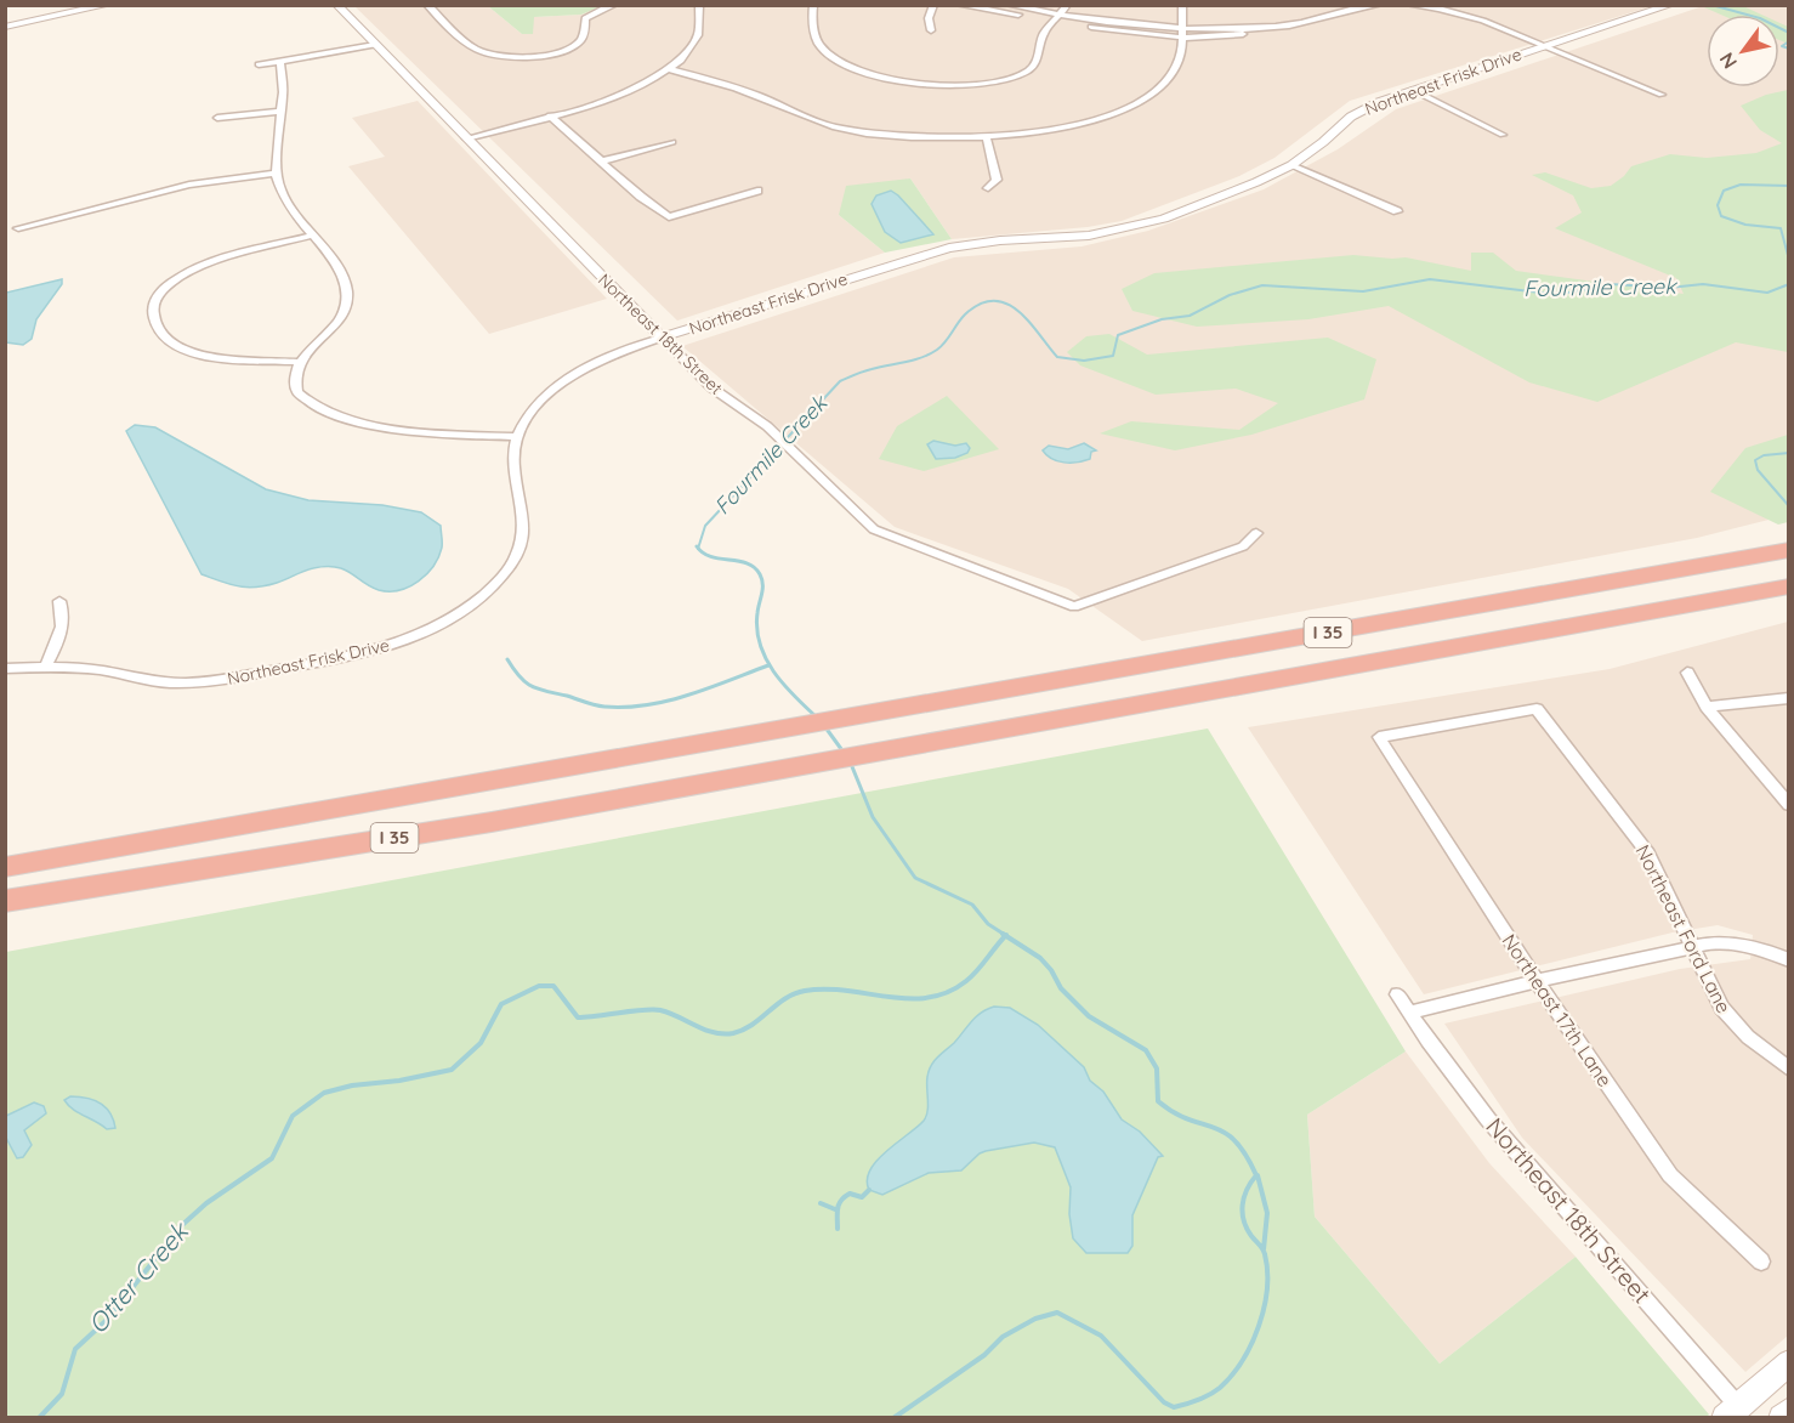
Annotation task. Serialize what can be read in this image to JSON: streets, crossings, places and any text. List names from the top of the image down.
{
  "streets": {
    "highway": ["I 35"],
    "street": [
      "Northeast Frisk Drive",
      "Northeast 18th Street",
      "Northeast Ford Lane",
      "Northeast 17th Lane"
    ]
  },
  "crossings": [
    ["Northeast Frisk Drive", "Northeast 18th Street"],
    ["Northeast Ford Lane", "Northeast 17th Lane"]
  ],
  "water": ["Fourmile Creek", "Otter Creek"],
  "north": "bottom left"
}
